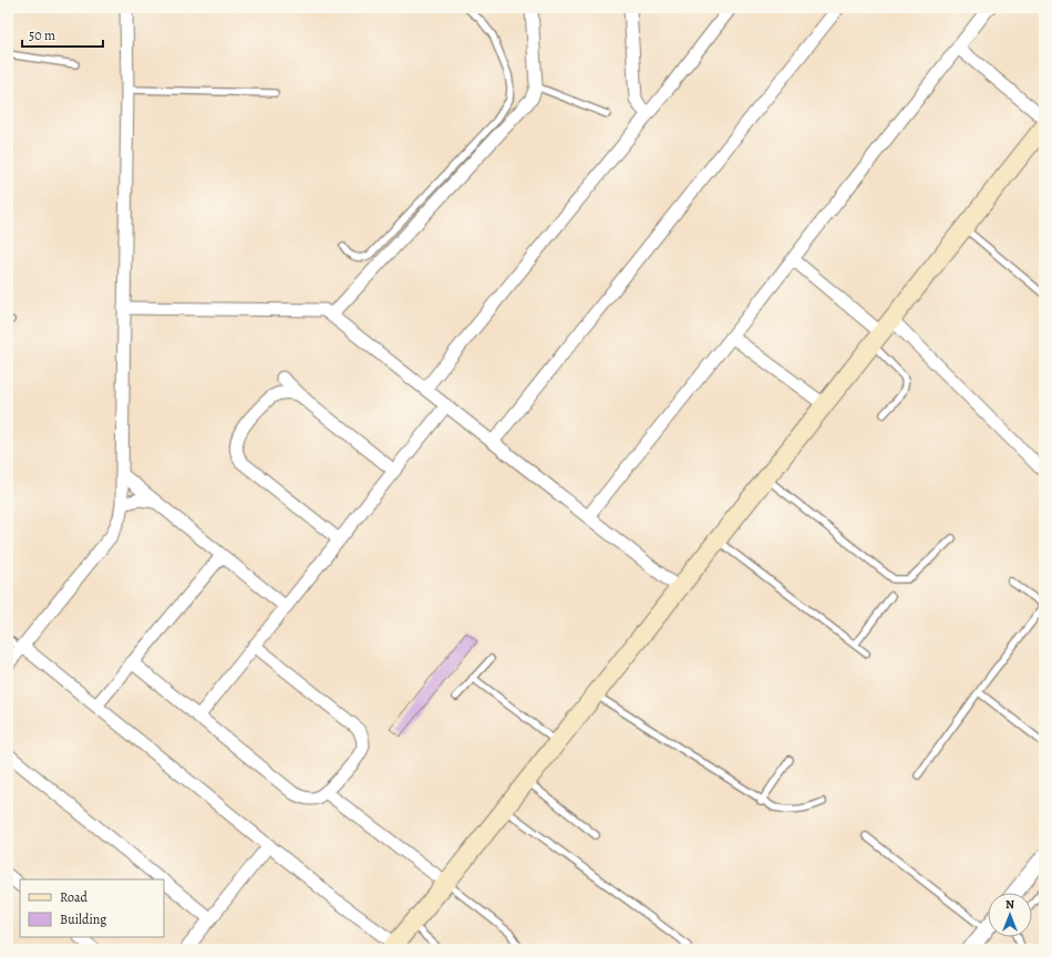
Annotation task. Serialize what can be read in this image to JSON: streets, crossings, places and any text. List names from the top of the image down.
{
  "legend": ["Road", "Building"],
  "scale_bar": "50 m",
  "north": "top"
}
